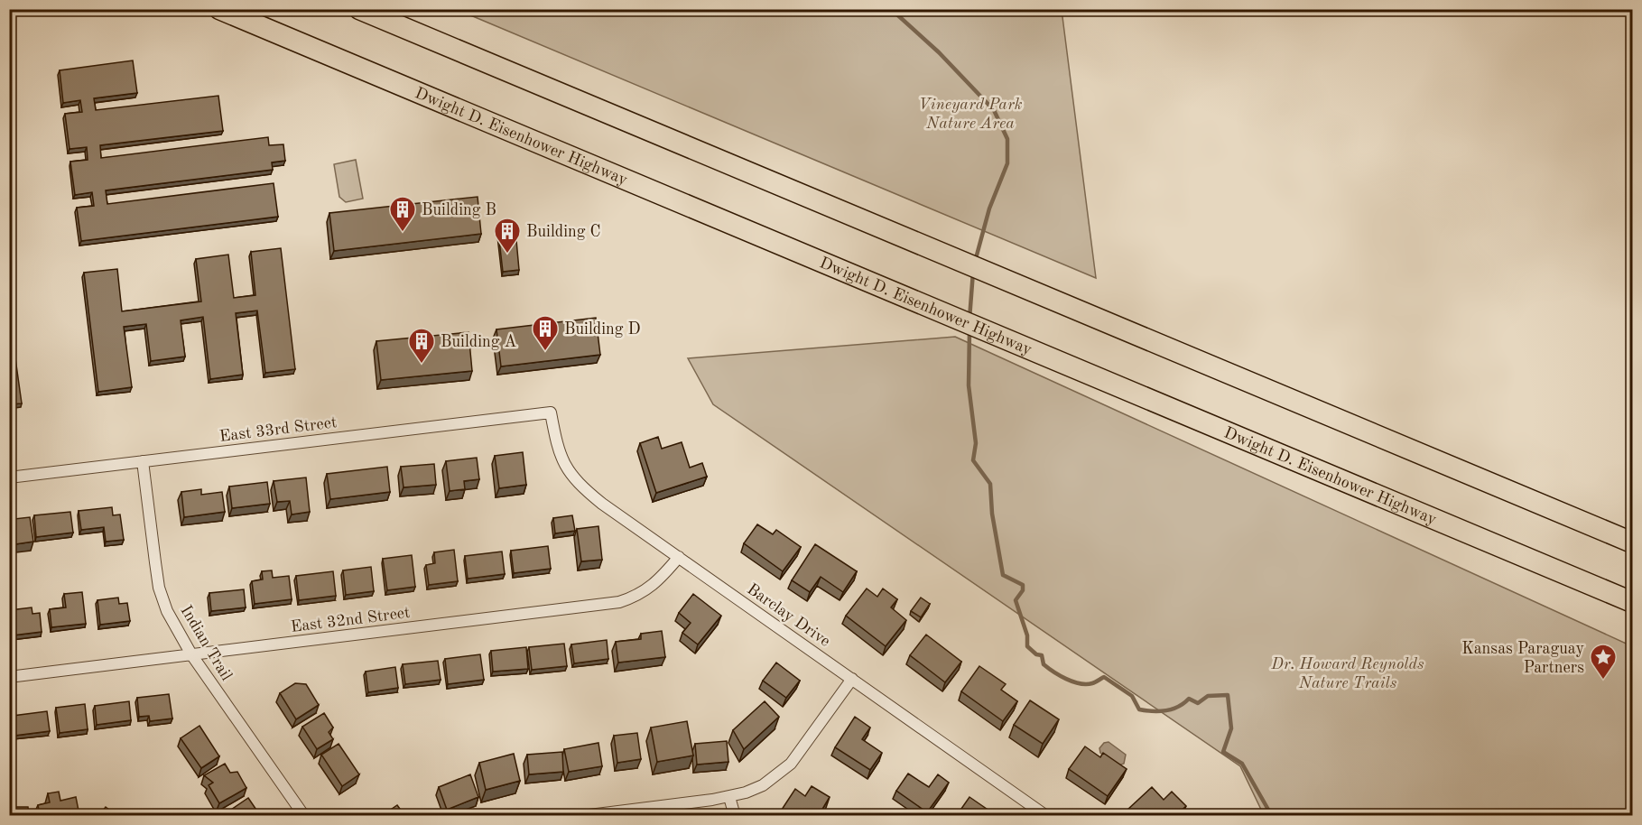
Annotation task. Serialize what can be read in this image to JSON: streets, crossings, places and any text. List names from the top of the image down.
{
  "streets": {
    "highway": ["Dwight D. Eisenhower Highway"],
    "street": [
      "East 33rd Street",
      "Barclay Drive",
      "East 32nd Street",
      "Indian Trail"
    ]
  },
  "crossings": [
    ["East 33rd Street", "Barclay Drive"],
    ["East 33rd Street", "Indian Trail"],
    ["Barclay Drive", "East 32nd Street"],
    ["East 32nd Street", "Indian Trail"]
  ],
  "parks": ["Vineyard Park Nature Area", "Dr. Howard Reynolds Nature Trails"],
  "places": {
    "building": [
      "Building B",
      "Building C",
      "Building D",
      "Building A"
    ],
    "place": ["Kansas Paraguay Partners"]
  }
}
